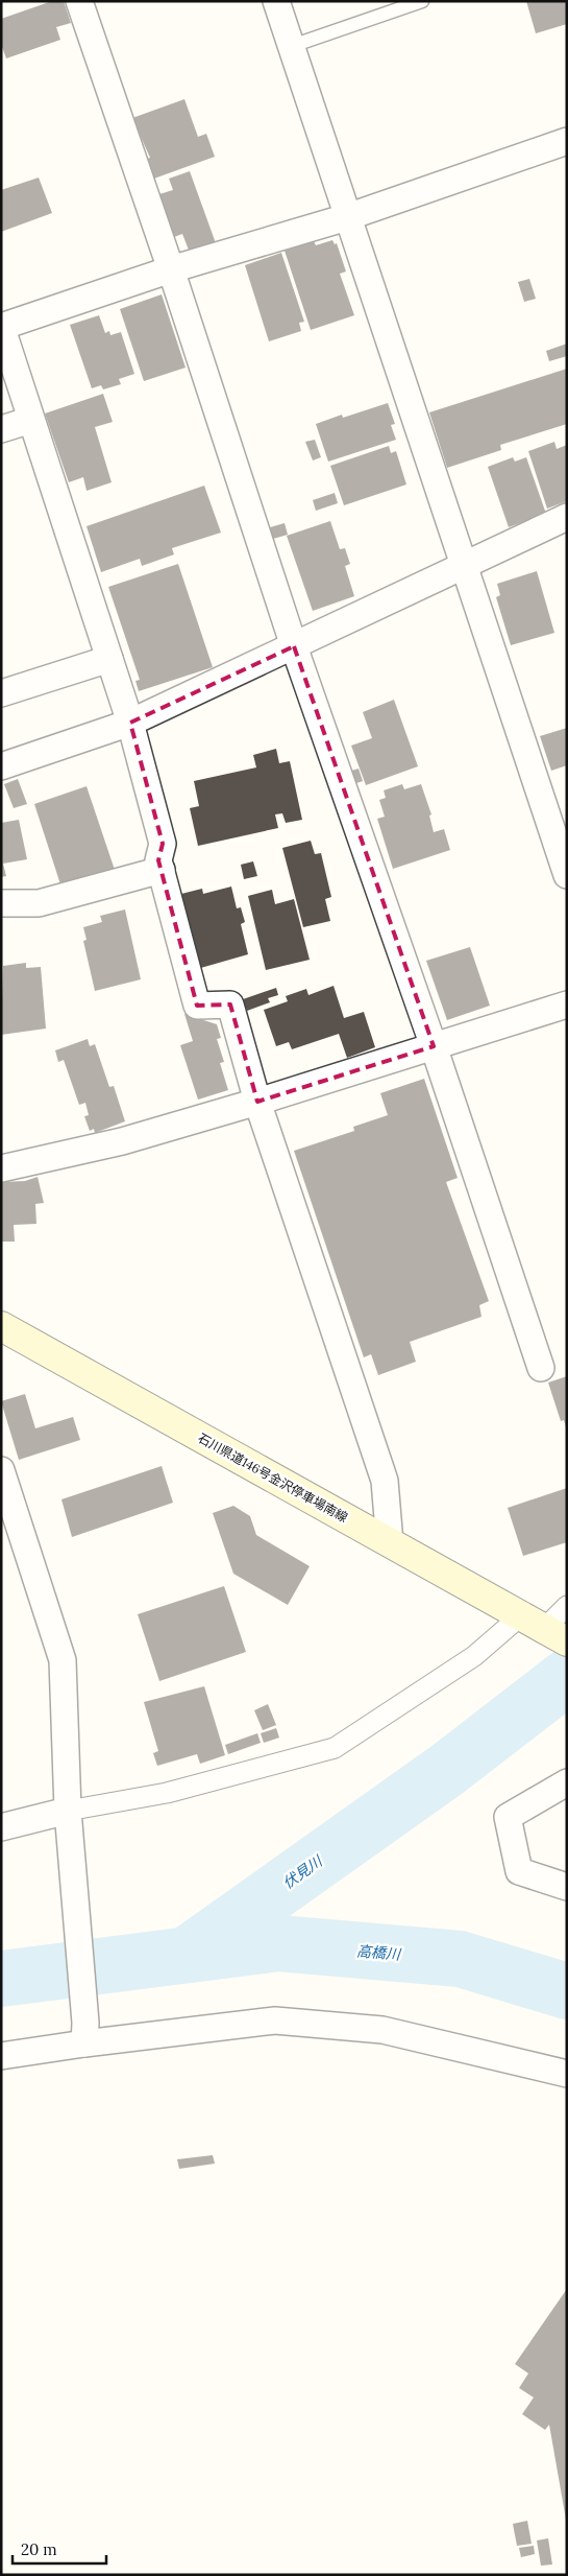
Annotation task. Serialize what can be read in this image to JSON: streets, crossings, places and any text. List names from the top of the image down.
{
  "streets": {
    "main road": ["石川県道146号金沢停車場南線"]
  },
  "water": ["伏見川", "高橋川"],
  "scale_bar": "20 m"
}
